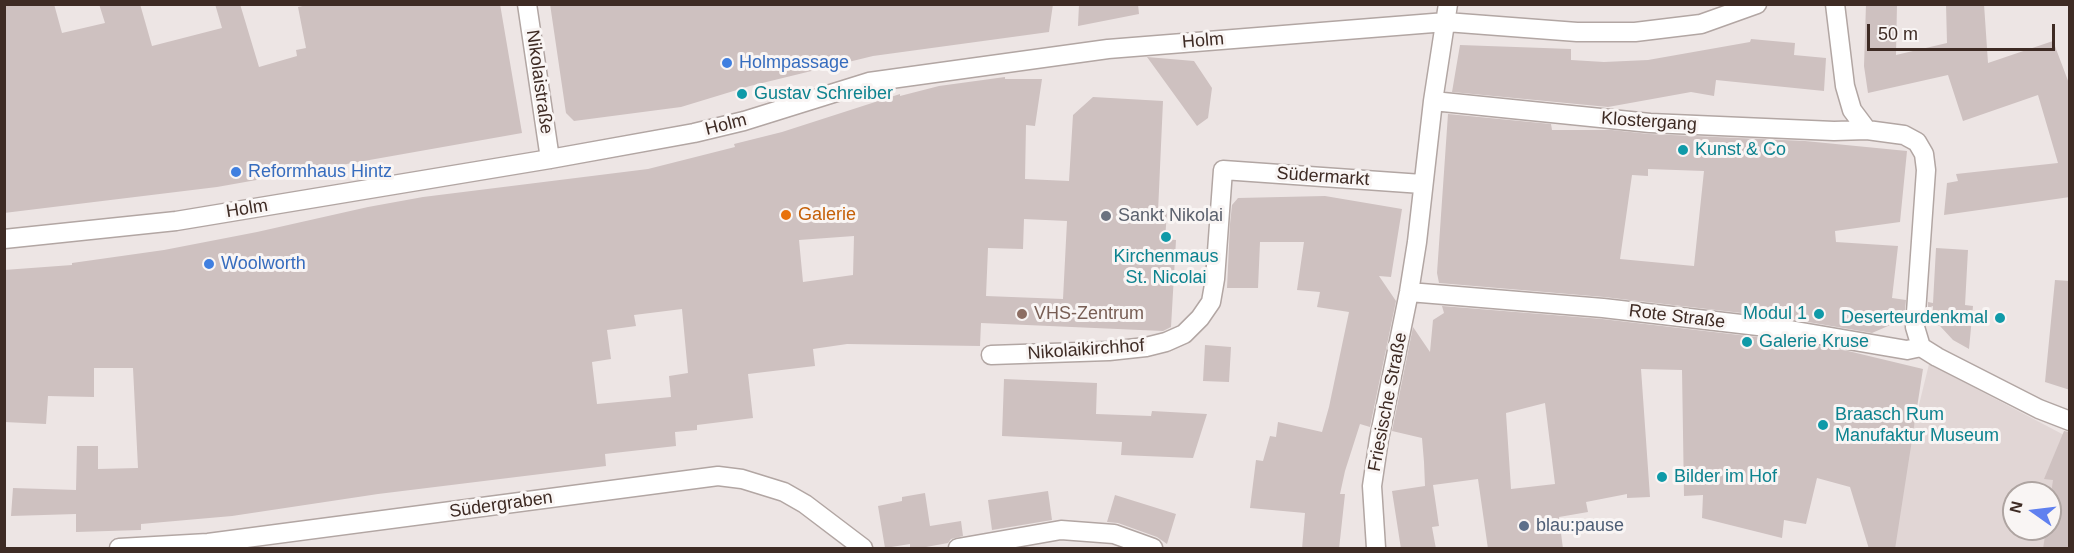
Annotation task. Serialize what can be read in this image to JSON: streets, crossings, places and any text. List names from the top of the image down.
{
  "streets": {
    "street": [
      "Holm",
      "Nikolaistraße",
      "Klostergang",
      "Südermarkt",
      "Rote Straße",
      "Nikolaikirchhof",
      "Friesische Straße",
      "Südergraben"
    ]
  },
  "crossings": [
    ["Holm", "Nikolaistraße"],
    ["Klostergang", "Rote Straße"],
    ["Südermarkt", "Nikolaikirchhof"],
    ["Rote Straße", "Friesische Straße"]
  ],
  "places": [
    "Holmpassage",
    "Gustav Schreiber",
    "Kunst & Co",
    "Reformhaus Hintz",
    "Galerie",
    "Sankt Nikolai",
    "Kirchenmaus St. Nicolai",
    "Woolworth",
    "VHS-Zentrum",
    "Modul 1",
    "Deserteurdenkmal",
    "Galerie Kruse",
    "Braasch Rum Manufaktur Museum",
    "Bilder im Hof",
    "blau:pause"
  ],
  "scale_bar": "50 m",
  "north": "left"
}
